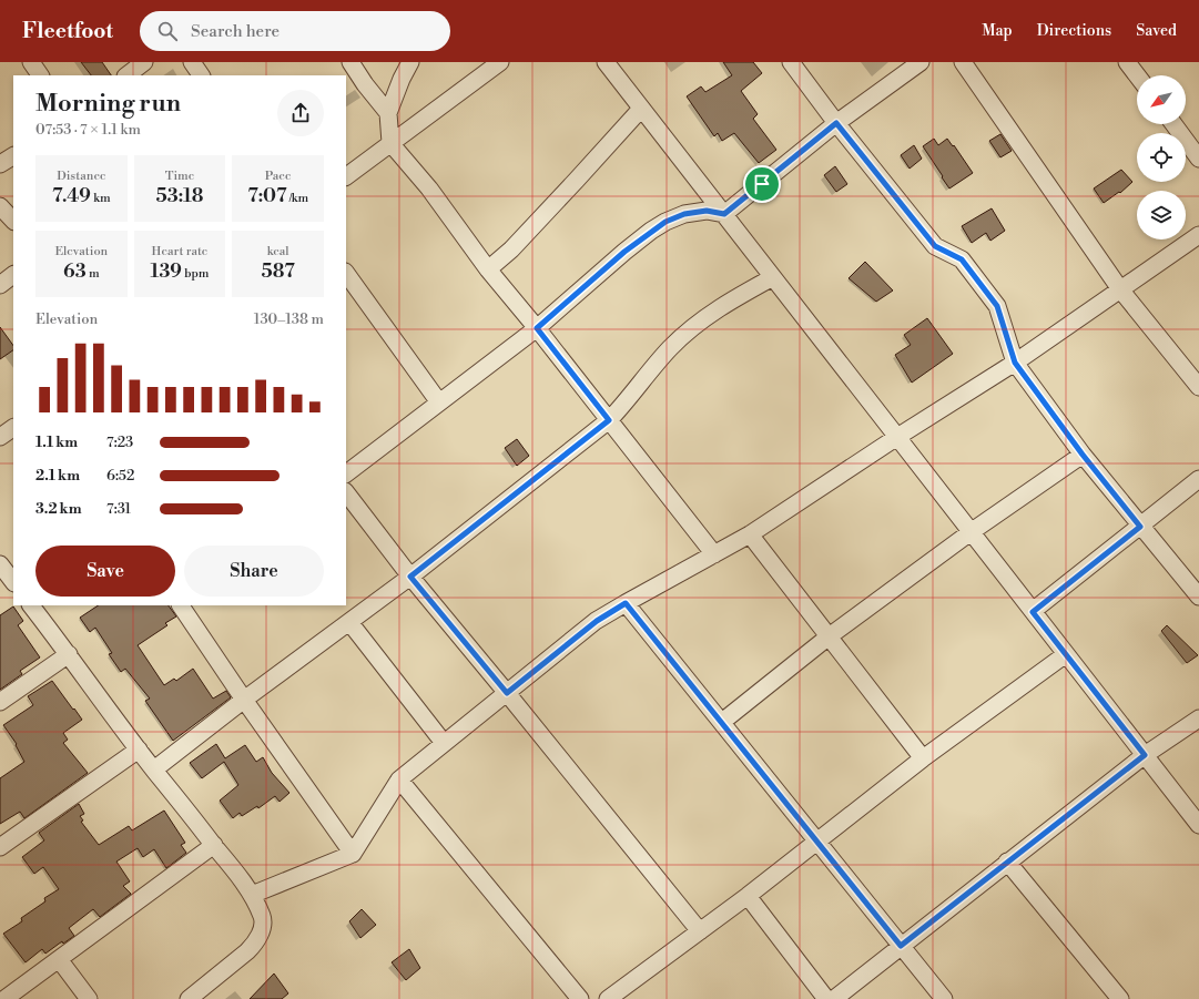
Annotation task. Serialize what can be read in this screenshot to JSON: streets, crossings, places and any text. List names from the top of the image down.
{
  "north": "bottom left",
  "page": {
    "header": "Fleetfoot",
    "search": "Search here",
    "nav": ["Map", "Directions", "Saved"],
    "heading": ["Morning run", "07:53 · 7 × 1.1 km"],
    "stats": [
      ["Distance", "7.49 km"],
      ["Time", "53:18"],
      ["Pace", "7:07 /km"],
      ["Elevation", "63 m"],
      ["Heart rate", "139 bpm"],
      ["kcal", "587"]
    ],
    "chart": ["Elevation", "130–138 m"],
    "list": [
      {
        "name": "1.1 km",
        "note": "7:23"
      },
      {
        "name": "2.1 km",
        "note": "6:52"
      },
      {
        "name": "3.2 km",
        "note": "7:31"
      }
    ],
    "buttons": ["Save", "Share"]
  }
}
